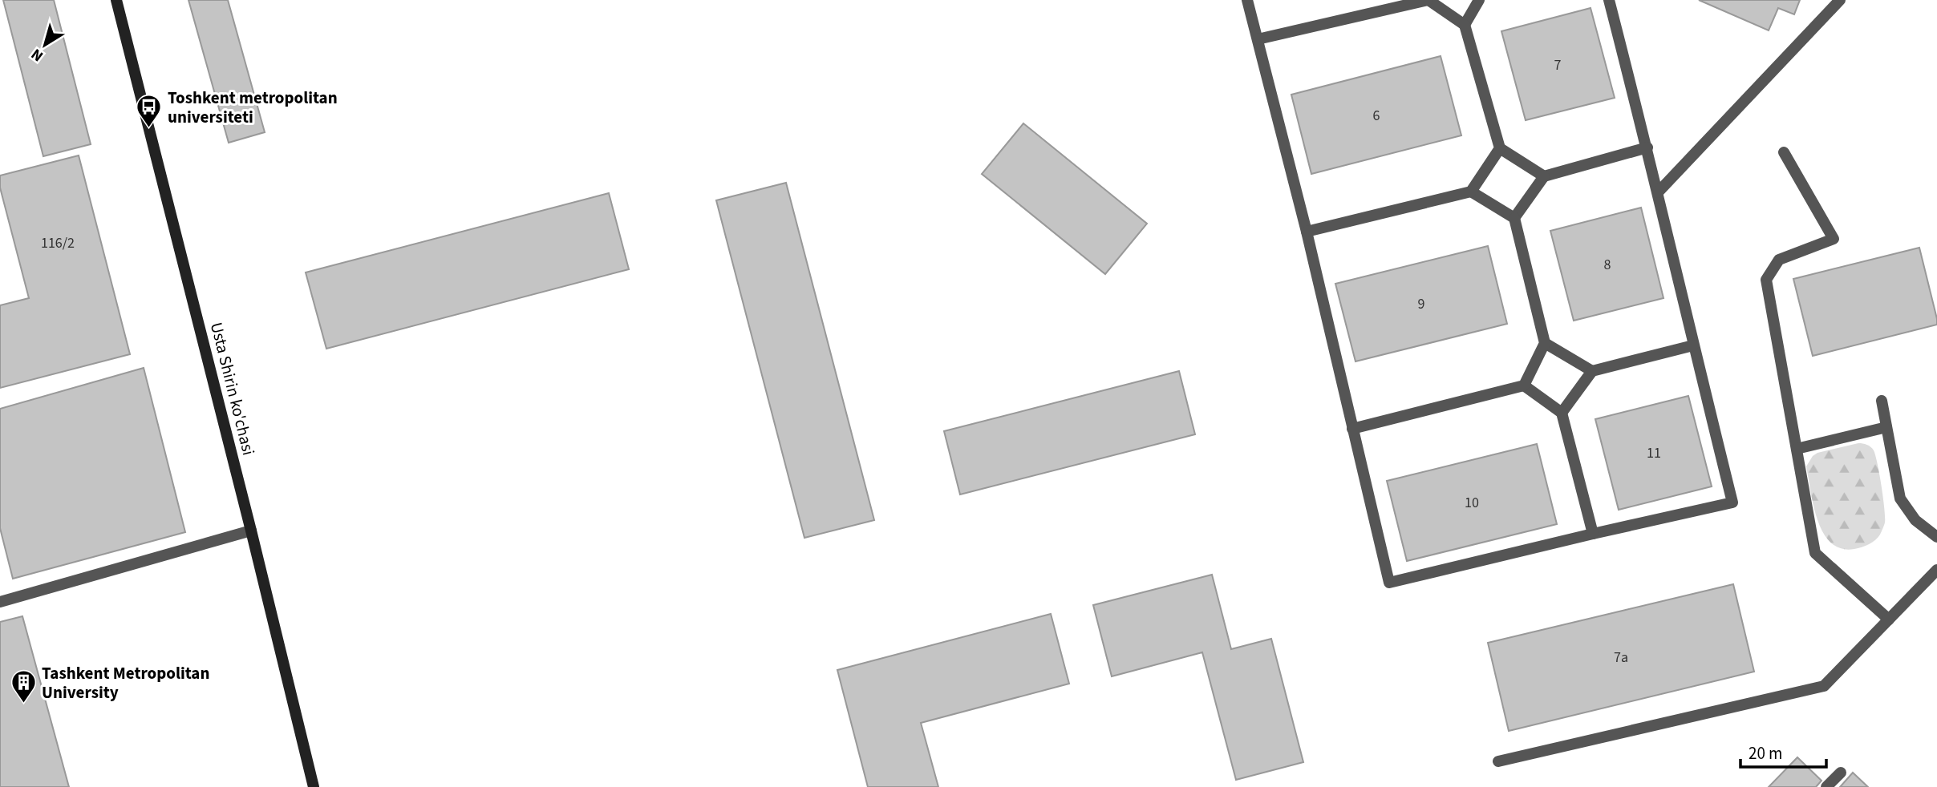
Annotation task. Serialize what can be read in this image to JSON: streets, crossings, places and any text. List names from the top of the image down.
{
  "streets": {
    "main road": ["Usta Shirin ko'chasi"]
  },
  "places": {
    "bus stop": ["Toshkent metropolitan universiteti"],
    "building": ["Tashkent Metropolitan University"]
  },
  "house_numbers": [
    "7",
    "6",
    "116/2",
    "8",
    "9",
    "11",
    "10",
    "7a"
  ],
  "scale_bar": "20 m",
  "north": "bottom left"
}
